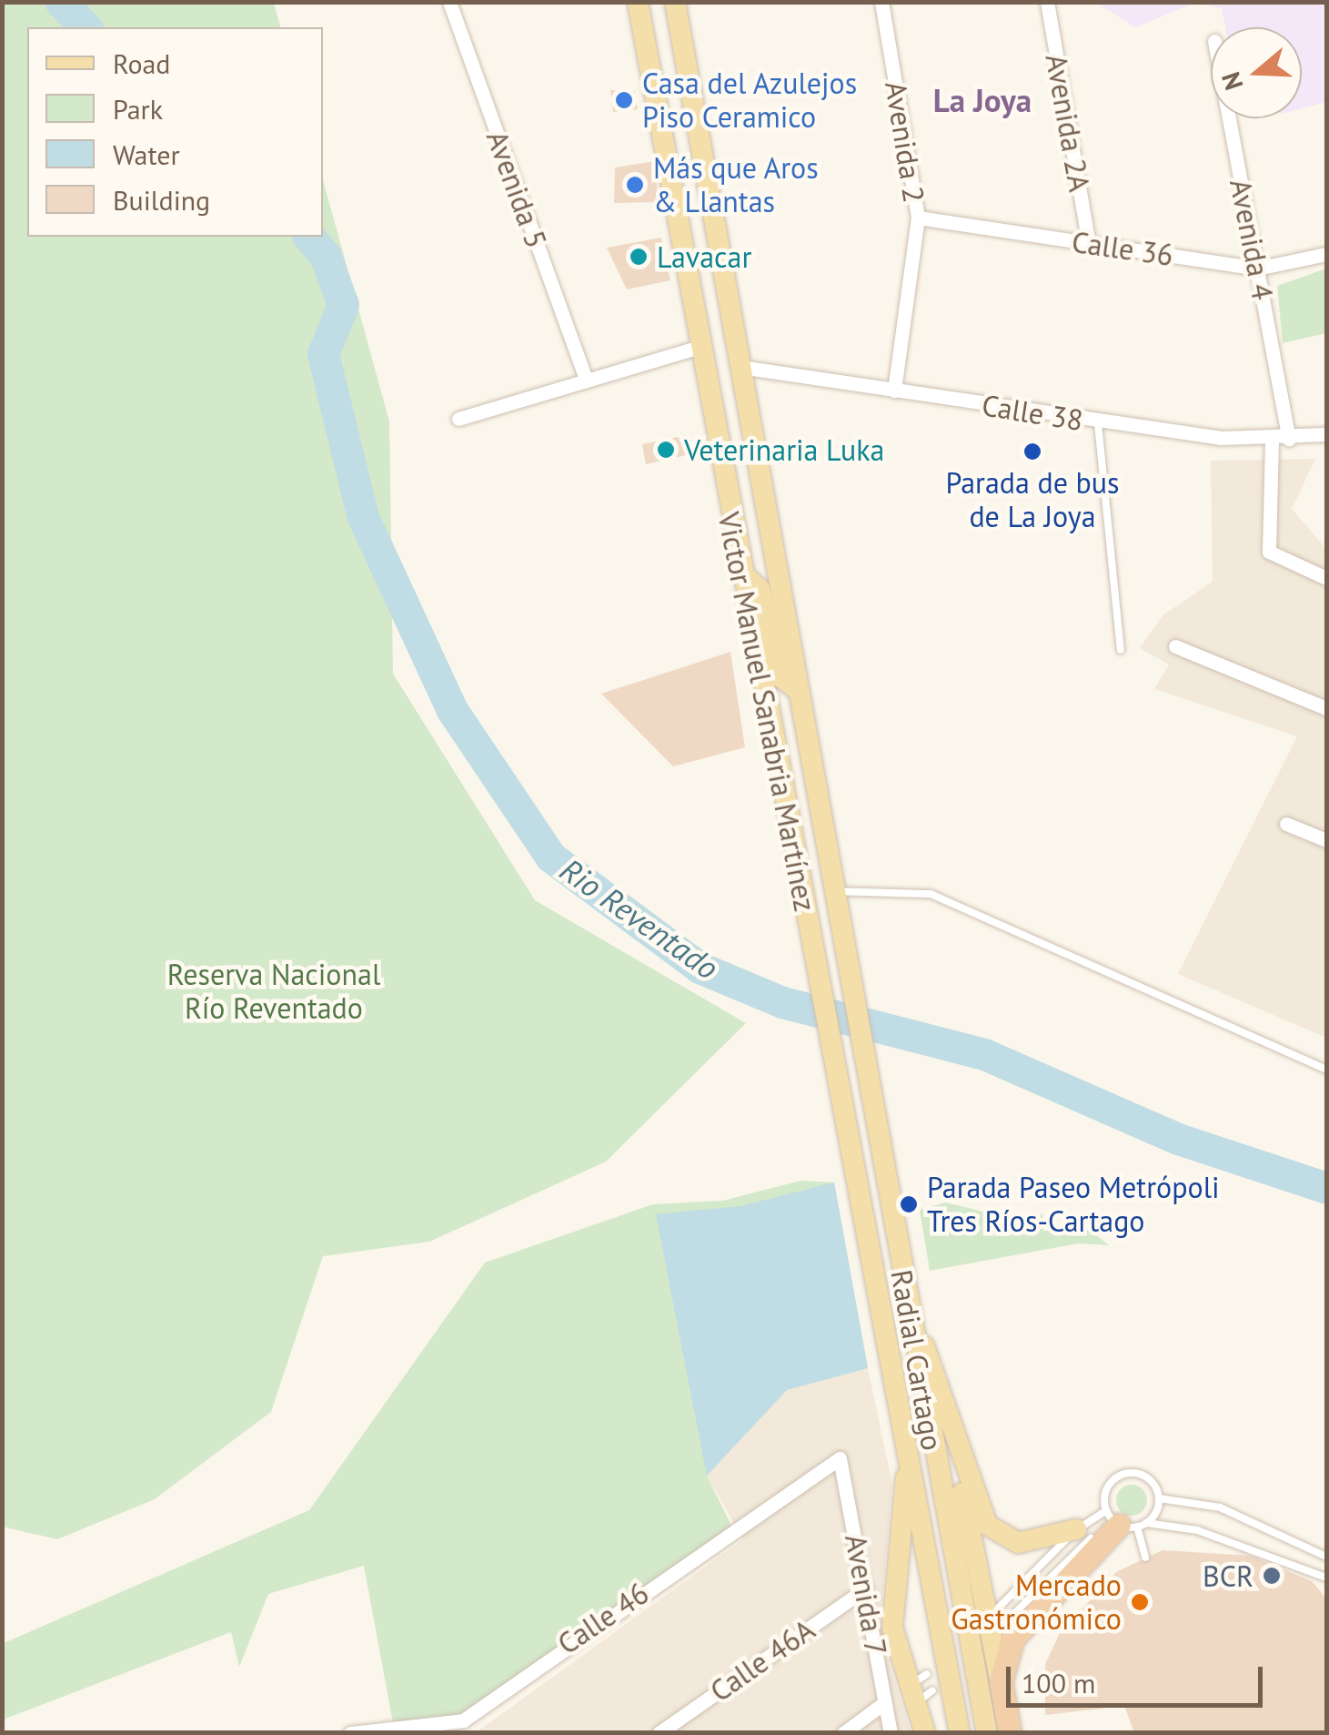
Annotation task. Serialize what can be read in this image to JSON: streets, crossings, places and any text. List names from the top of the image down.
{
  "streets": {
    "main road": ["Victor Manuel Sanabria Martínez", "Radial Cartago"],
    "street": [
      "Avenida 2A",
      "Avenida 2",
      "Avenida 5",
      "Avenida 4",
      "Calle 36",
      "Calle 38",
      "Avenida 7",
      "Calle 46",
      "Calle 46A"
    ]
  },
  "crossings": [
    ["Avenida 2A", "Calle 36"],
    ["Avenida 2", "Calle 36"],
    ["Avenida 2", "Calle 38"],
    ["Avenida 4", "Calle 36"],
    ["Avenida 4", "Calle 38"],
    ["Calle 38", "Victor Manuel Sanabria Martínez"],
    ["Victor Manuel Sanabria Martínez", "Radial Cartago"],
    ["Avenida 7", "Calle 46"],
    ["Avenida 7", "Calle 46A"]
  ],
  "districts": ["La Joya"],
  "water": ["Rio Reventado"],
  "parks": ["Reserva Nacional Río Reventado"],
  "places": [
    "Casa del Azulejos Piso Ceramico",
    "Más que Aros & Llantas",
    "Lavacar",
    "Veterinaria Luka",
    "Parada de bus de La Joya",
    "Parada Paseo Metrópoli Tres Ríos-Cartago",
    "BCR",
    "Mercado Gastronómico"
  ],
  "legend": [
    "Road",
    "Park",
    "Water",
    "Building"
  ],
  "scale_bar": "100 m",
  "north": "left"
}
